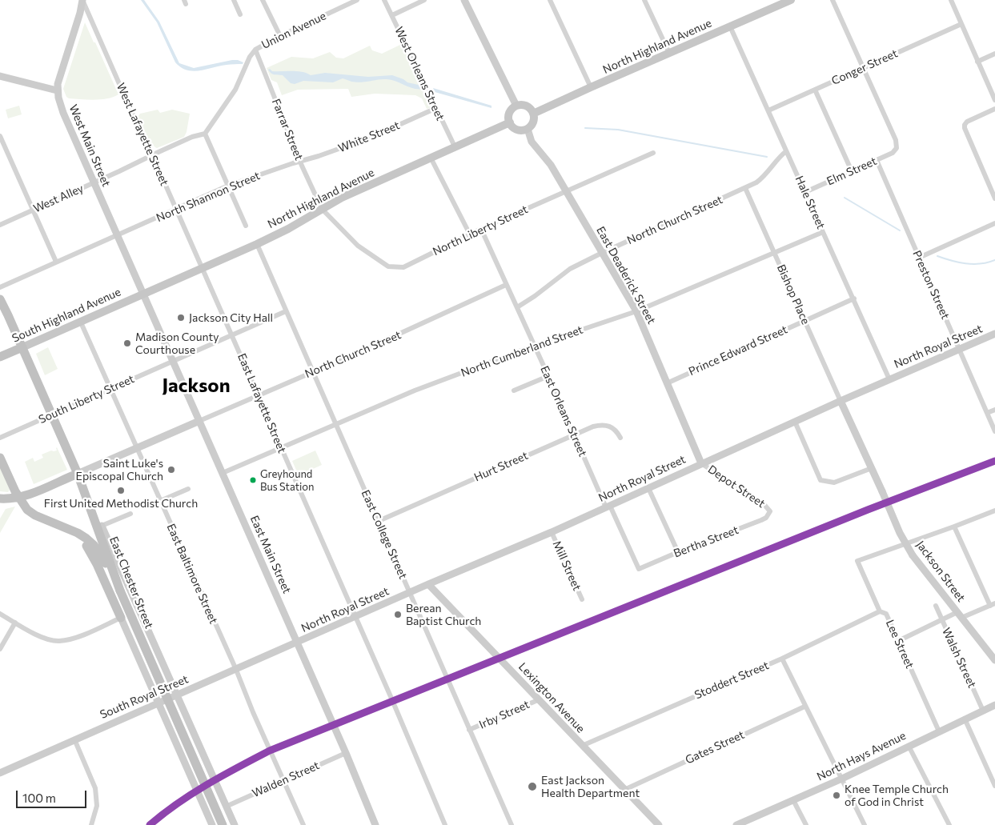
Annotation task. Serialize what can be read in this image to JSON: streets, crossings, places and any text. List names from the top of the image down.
{
  "streets": {
    "highway": ["South Highland Avenue", "East Chester Street"],
    "main road": ["North Highland Avenue"],
    "street": [
      "Union Avenue",
      "Conger Street",
      "West Orleans Street",
      "Farrar Street",
      "West Lafayette Street",
      "White Street",
      "West Main Street",
      "Elm Street",
      "North Shannon Street",
      "West Alley",
      "Hale Street",
      "North Church Street",
      "North Liberty Street",
      "East Deaderick Street",
      "Preston Street",
      "Bishop Place",
      "North Royal Street",
      "Prince Edward Street",
      "North Cumberland Street",
      "South Liberty Street",
      "East Lafayette Street",
      "East Orleans Street",
      "Hurt Street",
      "Depot Street",
      "East College Street",
      "Bertha Street",
      "East Main Street",
      "Mill Street",
      "Jackson Street",
      "East Baltimore Street",
      "Lee Street",
      "Walsh Street",
      "Stoddert Street",
      "South Royal Street",
      "Lexington Avenue",
      "Irby Street",
      "Gates Street",
      "North Hays Avenue",
      "Walden Street"
    ]
  },
  "crossings": [
    ["Union Avenue", "Farrar Street"],
    ["Union Avenue", "West Alley"],
    ["North Highland Avenue", "West Orleans Street"],
    ["North Highland Avenue", "Farrar Street"],
    ["North Highland Avenue", "West Lafayette Street"],
    ["North Highland Avenue", "West Main Street"],
    ["North Highland Avenue", "Hale Street"],
    ["North Highland Avenue", "North Liberty Street"],
    ["North Highland Avenue", "East Deaderick Street"],
    ["North Highland Avenue", "South Highland Avenue"],
    ["North Highland Avenue", "East Lafayette Street"],
    ["North Highland Avenue", "East College Street"],
    ["North Highland Avenue", "East Main Street"],
    ["Conger Street", "Elm Street"],
    ["Conger Street", "Hale Street"],
    ["West Orleans Street", "White Street"],
    ["Farrar Street", "White Street"],
    ["Farrar Street", "North Shannon Street"],
    ["Farrar Street", "North Liberty Street"],
    ["West Lafayette Street", "West Main Street"],
    ["West Lafayette Street", "North Shannon Street"],
    ["West Lafayette Street", "West Alley"],
    ["West Lafayette Street", "East Lafayette Street"],
    ["White Street", "North Shannon Street"],
    ["West Main Street", "North Shannon Street"],
    ["West Main Street", "West Alley"],
    ["West Main Street", "South Highland Avenue"],
    ["West Main Street", "East Main Street"],
    ["Elm Street", "Hale Street"],
    ["Elm Street", "Preston Street"],
    ["Hale Street", "North Church Street"],
    ["Hale Street", "North Royal Street"],
    ["Hale Street", "Prince Edward Street"],
    ["Hale Street", "North Cumberland Street"],
    ["North Church Street", "East Deaderick Street"],
    ["North Church Street", "Bishop Place"],
    ["North Church Street", "East Lafayette Street"],
    ["North Church Street", "East Orleans Street"],
    ["North Church Street", "East College Street"],
    ["North Church Street", "East Main Street"],
    ["North Liberty Street", "East Deaderick Street"],
    ["North Liberty Street", "East Orleans Street"],
    ["East Deaderick Street", "North Royal Street"],
    ["East Deaderick Street", "Prince Edward Street"],
    ["East Deaderick Street", "North Cumberland Street"],
    ["East Deaderick Street", "Depot Street"],
    ["Preston Street", "North Royal Street"],
    ["Bishop Place", "North Royal Street"],
    ["Bishop Place", "Prince Edward Street"],
    ["Bishop Place", "North Cumberland Street"],
    ["Bishop Place", "Jackson Street"],
    ["South Highland Avenue", "East Main Street"],
    ["South Highland Avenue", "East Baltimore Street"],
    ["South Highland Avenue", "East Chester Street"],
    ["North Royal Street", "East Lafayette Street"],
    ["North Royal Street", "East Orleans Street"],
    ["North Royal Street", "Depot Street"],
    ["North Royal Street", "East College Street"],
    ["North Royal Street", "East Main Street"],
    ["North Royal Street", "Mill Street"],
    ["North Royal Street", "Jackson Street"],
    ["North Royal Street", "South Royal Street"],
    ["North Royal Street", "Lexington Avenue"],
    ["North Cumberland Street", "East Lafayette Street"],
    ["North Cumberland Street", "East Orleans Street"],
    ["North Cumberland Street", "East College Street"],
    ["North Cumberland Street", "East Main Street"],
    ["South Liberty Street", "East Main Street"],
    ["South Liberty Street", "East Baltimore Street"],
    ["South Liberty Street", "East Chester Street"],
    ["East Orleans Street", "Hurt Street"],
    ["East Orleans Street", "Bertha Street"],
    ["Hurt Street", "East College Street"],
    ["Depot Street", "Bertha Street"],
    ["East College Street", "Irby Street"],
    ["East Main Street", "South Royal Street"],
    ["East Main Street", "Walden Street"],
    ["East Baltimore Street", "South Royal Street"],
    ["East Baltimore Street", "Walden Street"],
    ["Lee Street", "Stoddert Street"],
    ["Lee Street", "North Hays Avenue"],
    ["Walsh Street", "North Hays Avenue"],
    ["Stoddert Street", "Lexington Avenue"],
    ["Lexington Avenue", "Irby Street"],
    ["Lexington Avenue", "Gates Street"]
  ],
  "districts": ["Jackson"],
  "places": [
    "Jackson City Hall",
    "Madison County Courthouse",
    "Saint Luke's Episcopal Church",
    "Greyhound Bus Station",
    "First United Methodist Church",
    "Berean Baptist Church",
    "East Jackson Health Department",
    "Knee Temple Church of God in Christ"
  ],
  "scale_bar": "100 m"
}
